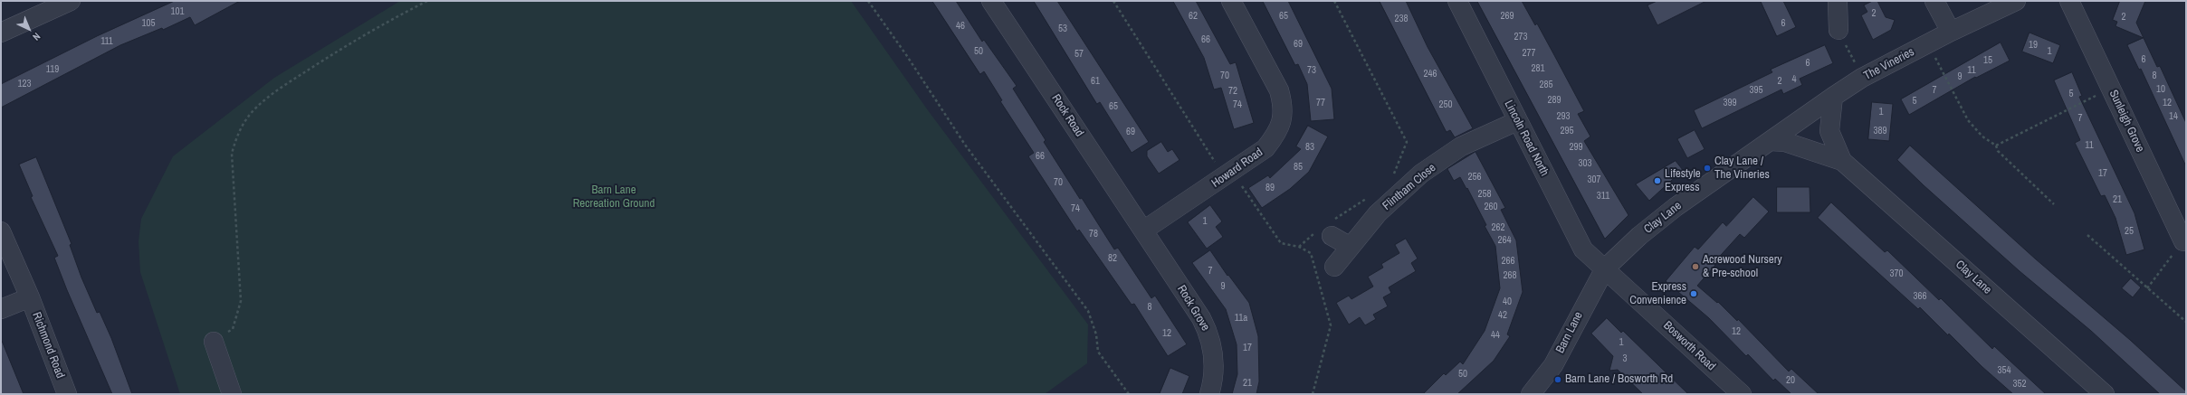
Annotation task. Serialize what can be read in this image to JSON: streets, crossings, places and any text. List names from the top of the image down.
{
  "streets": {
    "street": [
      "The Vineries",
      "Rock Road",
      "Sunleigh Grove",
      "Lincoln Road North",
      "Howard Road",
      "Flintham Close",
      "Clay Lane",
      "Rock Grove",
      "Barn Lane",
      "Richmond Road",
      "Bosworth Road"
    ]
  },
  "crossings": [
    ["The Vineries", "Clay Lane"],
    ["Rock Road", "Howard Road"],
    ["Rock Road", "Rock Grove"],
    ["Lincoln Road North", "Flintham Close"],
    ["Lincoln Road North", "Clay Lane"],
    ["Lincoln Road North", "Barn Lane"],
    ["Lincoln Road North", "Bosworth Road"],
    ["Howard Road", "Rock Grove"],
    ["Clay Lane", "Barn Lane"],
    ["Clay Lane", "Bosworth Road"],
    ["Barn Lane", "Bosworth Road"]
  ],
  "parks": ["Barn Lane Recreation Ground"],
  "places": [
    "Clay Lane / The Vineries",
    "Lifestyle Express",
    "Acrewood Nursery & Pre-school",
    "Express Convenience",
    "Barn Lane / Bosworth Rd"
  ],
  "house_numbers": [
    "101",
    "2",
    "62",
    "65",
    "269",
    "2",
    "238",
    "105",
    "6",
    "46",
    "53",
    "273",
    "66",
    "111",
    "69",
    "19",
    "50",
    "1",
    "277",
    "57",
    "6",
    "15",
    "6",
    "281",
    "119",
    "73",
    "11",
    "246",
    "70",
    "8",
    "9",
    "4",
    "61",
    "2",
    "123",
    "285",
    "10",
    "395",
    "7",
    "72",
    "5",
    "289",
    "5",
    "77",
    "399",
    "12",
    "74",
    "250",
    "65",
    "1",
    "293",
    "14",
    "7",
    "295",
    "389",
    "69",
    "11",
    "83",
    "299",
    "66",
    "303",
    "85",
    "17",
    "256",
    "307",
    "70",
    "89",
    "258",
    "311",
    "21",
    "260",
    "74",
    "1",
    "262",
    "25",
    "78",
    "264",
    "82",
    "266",
    "7",
    "370",
    "268",
    "9",
    "366",
    "40",
    "8",
    "42",
    "11a",
    "12",
    "12",
    "44",
    "1",
    "17",
    "3",
    "354",
    "50",
    "20",
    "21",
    "352"
  ],
  "north": "bottom right"
}
